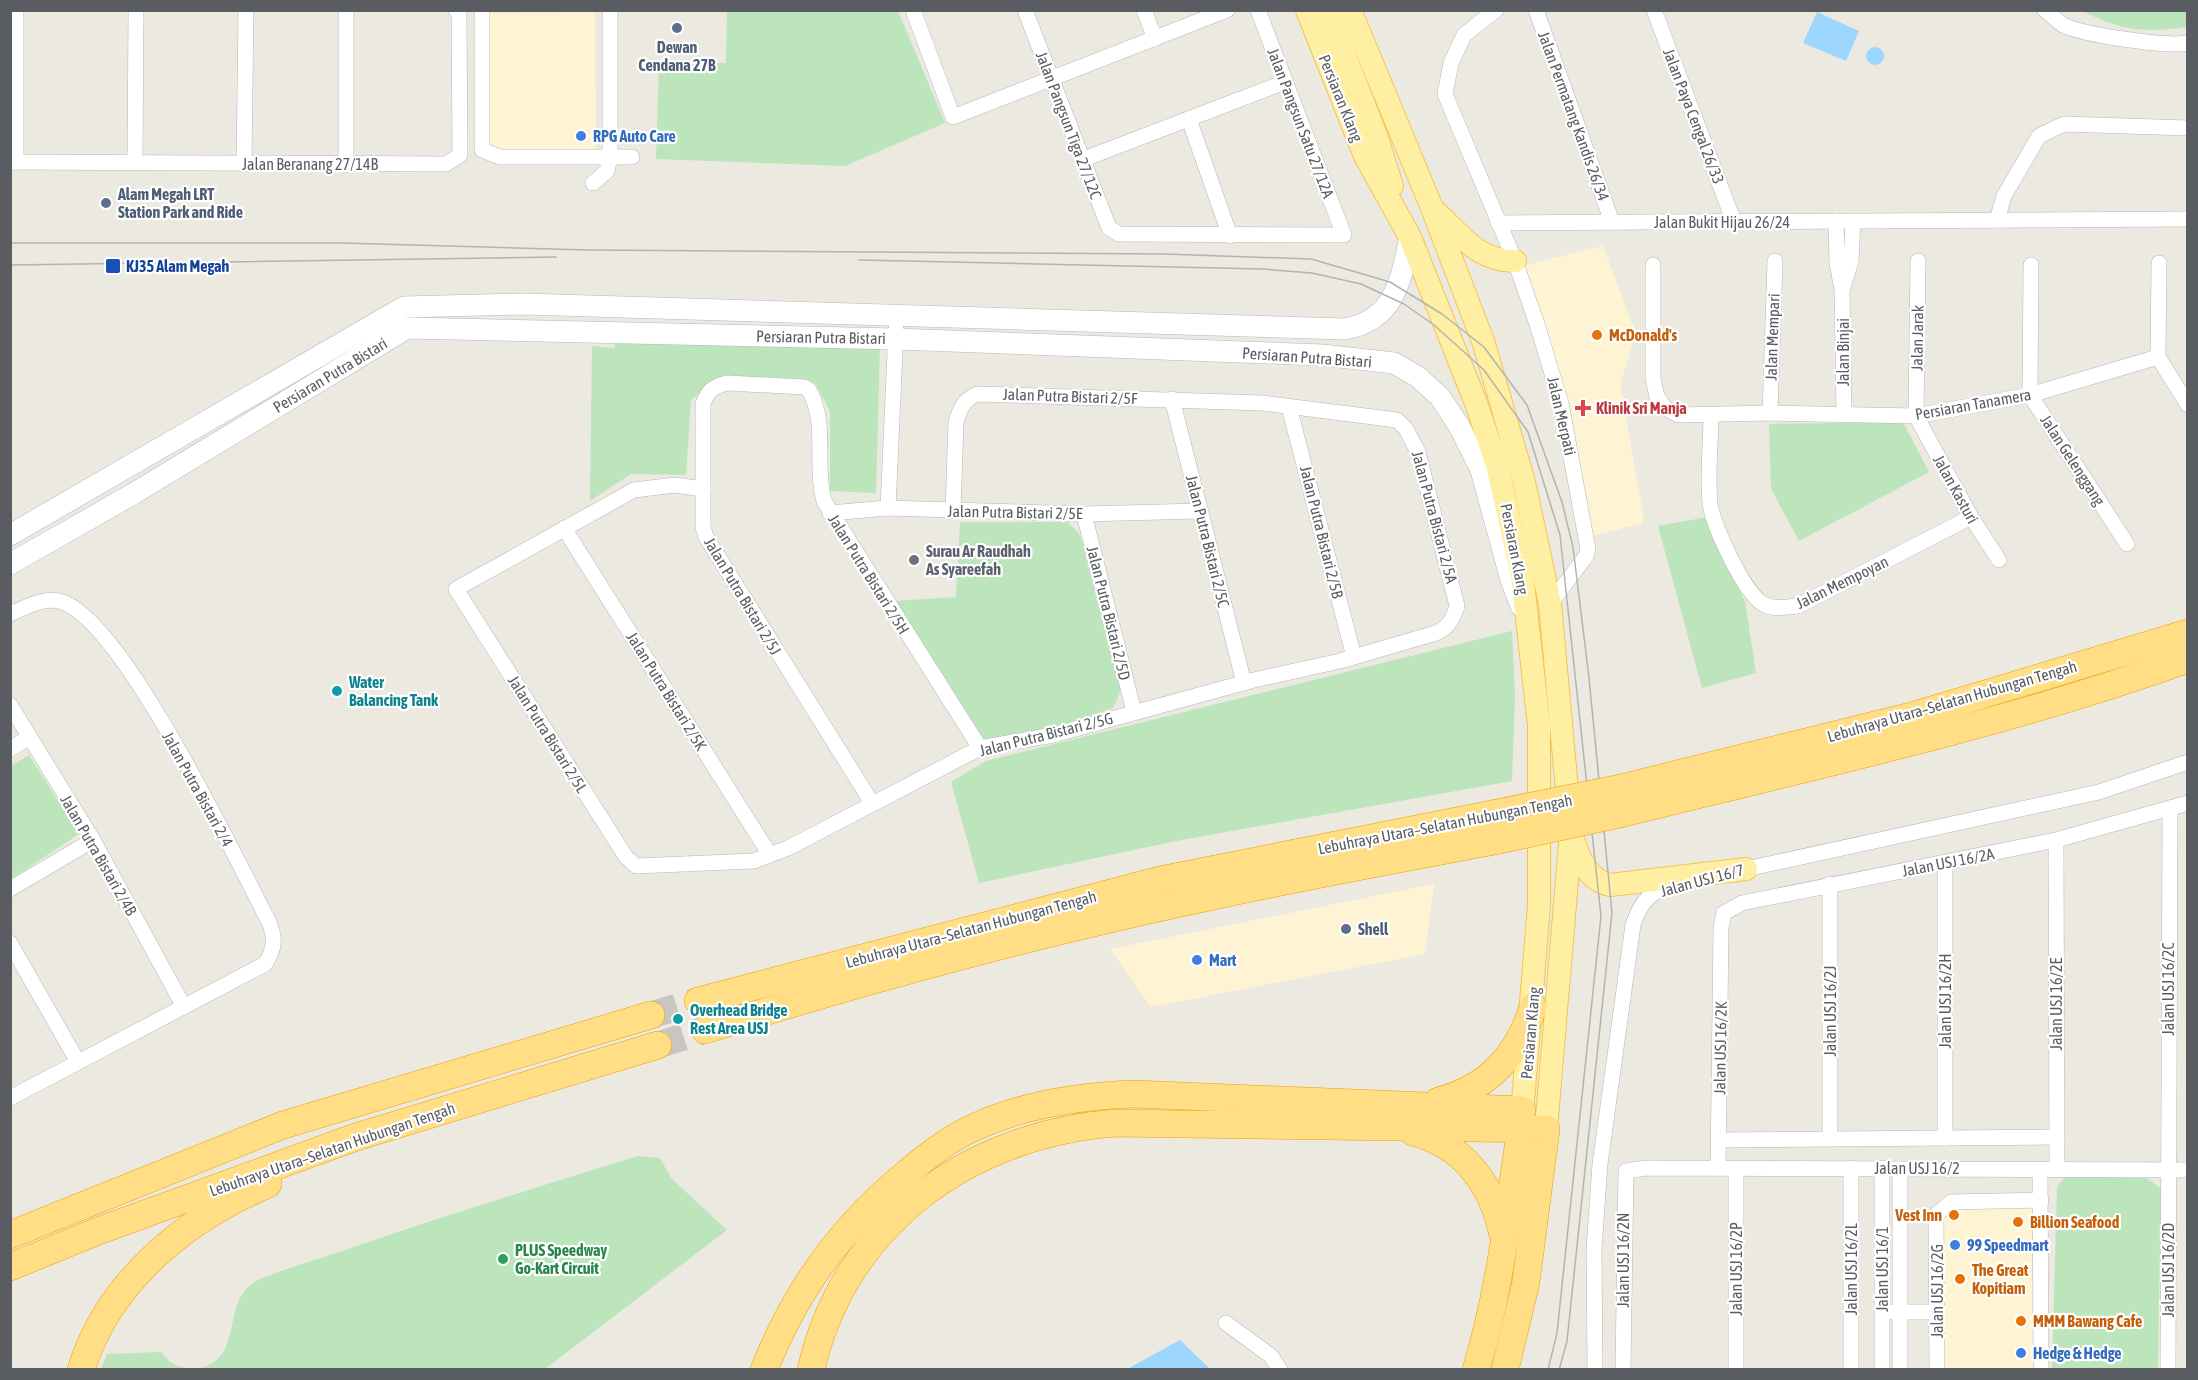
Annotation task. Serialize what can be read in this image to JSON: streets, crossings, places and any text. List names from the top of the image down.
{
  "streets": {
    "highway": ["Lebuhraya Utara–Selatan Hubungan Tengah"],
    "main road": ["Persiaran Klang", "Persiaran Putra Bistari"],
    "street": [
      "Jalan Permatang Kandis 26/34",
      "Jalan Paya Cengal 26/33",
      "Jalan Pangsun Satu 27/12A",
      "Jalan Pangsun Tiga 27/12C",
      "Jalan Beranang 27/14B",
      "Jalan Bukit Hijau 26/24",
      "Jalan Mempari",
      "Jalan Jarak",
      "Jalan Binjai",
      "Jalan Putra Bistari 2/5F",
      "Persiaran Tanamera",
      "Jalan Merpati",
      "Jalan Gelenggang",
      "Jalan Kasturi",
      "Jalan Putra Bistari 2/5E",
      "Jalan Putra Bistari 2/5A",
      "Jalan Putra Bistari 2/5B",
      "Jalan Putra Bistari 2/5C",
      "Jalan Putra Bistari 2/5H",
      "Jalan Mempoyan",
      "Jalan Putra Bistari 2/5J",
      "Jalan Putra Bistari 2/5D",
      "Jalan Putra Bistari 2/5K",
      "Jalan Putra Bistari 2/5L",
      "Jalan Putra Bistari 2/5G",
      "Jalan Putra Bistari 2/4",
      "Jalan Putra Bistari 2/4B",
      "Jalan USJ 16/2A",
      "Jalan USJ 16/7",
      "Jalan USJ 16/2C",
      "Jalan USJ 16/2H",
      "Jalan USJ 16/2E",
      "Jalan USJ 16/2J",
      "Jalan USJ 16/2K",
      "Jalan USJ 16/2",
      "Jalan USJ 16/2N",
      "Jalan USJ 16/2P",
      "Jalan USJ 16/2L",
      "Jalan USJ 16/1",
      "Jalan USJ 16/2D",
      "Jalan USJ 16/2G"
    ]
  },
  "crossings": [
    ["Persiaran Klang", "Persiaran Putra Bistari"],
    ["Persiaran Klang", "Jalan Merpati"],
    ["Jalan Permatang Kandis 26/34", "Jalan Bukit Hijau 26/24"],
    ["Jalan Paya Cengal 26/33", "Jalan Bukit Hijau 26/24"],
    ["Jalan Pangsun Satu 27/12A", "Jalan Pangsun Tiga 27/12C"],
    ["Jalan Bukit Hijau 26/24", "Jalan Binjai"],
    ["Jalan Bukit Hijau 26/24", "Jalan Merpati"],
    ["Jalan Mempari", "Persiaran Tanamera"],
    ["Jalan Jarak", "Persiaran Tanamera"],
    ["Jalan Jarak", "Jalan Kasturi"],
    ["Jalan Binjai", "Persiaran Tanamera"],
    ["Jalan Putra Bistari 2/5F", "Jalan Putra Bistari 2/5E"],
    ["Jalan Putra Bistari 2/5F", "Jalan Putra Bistari 2/5A"],
    ["Jalan Putra Bistari 2/5F", "Jalan Putra Bistari 2/5B"],
    ["Jalan Putra Bistari 2/5F", "Jalan Putra Bistari 2/5C"],
    ["Persiaran Tanamera", "Jalan Gelenggang"],
    ["Persiaran Tanamera", "Jalan Kasturi"],
    ["Persiaran Tanamera", "Jalan Mempoyan"],
    ["Jalan Kasturi", "Jalan Mempoyan"],
    ["Jalan Putra Bistari 2/5E", "Jalan Putra Bistari 2/5C"],
    ["Jalan Putra Bistari 2/5E", "Jalan Putra Bistari 2/5H"],
    ["Jalan Putra Bistari 2/5E", "Jalan Putra Bistari 2/5D"],
    ["Jalan Putra Bistari 2/5A", "Jalan Putra Bistari 2/5B"],
    ["Jalan Putra Bistari 2/5A", "Jalan Putra Bistari 2/5G"],
    ["Jalan Putra Bistari 2/5B", "Jalan Putra Bistari 2/5G"],
    ["Jalan Putra Bistari 2/5C", "Jalan Putra Bistari 2/5G"],
    ["Jalan Putra Bistari 2/5H", "Jalan Putra Bistari 2/5J"],
    ["Jalan Putra Bistari 2/5H", "Jalan Putra Bistari 2/5G"],
    ["Jalan Putra Bistari 2/5J", "Jalan Putra Bistari 2/5G"],
    ["Jalan Putra Bistari 2/5D", "Jalan Putra Bistari 2/5G"],
    ["Jalan Putra Bistari 2/5K", "Jalan Putra Bistari 2/5L"],
    ["Jalan Putra Bistari 2/5K", "Jalan Putra Bistari 2/5G"],
    ["Jalan Putra Bistari 2/5L", "Jalan Putra Bistari 2/5G"],
    ["Jalan Putra Bistari 2/4", "Jalan Putra Bistari 2/4B"],
    ["Jalan USJ 16/2A", "Jalan USJ 16/2C"],
    ["Jalan USJ 16/2A", "Jalan USJ 16/2H"],
    ["Jalan USJ 16/2A", "Jalan USJ 16/2E"],
    ["Jalan USJ 16/2A", "Jalan USJ 16/2J"],
    ["Jalan USJ 16/2A", "Jalan USJ 16/2K"],
    ["Jalan USJ 16/2C", "Jalan USJ 16/2"],
    ["Jalan USJ 16/2C", "Jalan USJ 16/2D"],
    ["Jalan USJ 16/2H", "Jalan USJ 16/2"],
    ["Jalan USJ 16/2E", "Jalan USJ 16/2"],
    ["Jalan USJ 16/2J", "Jalan USJ 16/2"],
    ["Jalan USJ 16/2K", "Jalan USJ 16/2"],
    ["Jalan USJ 16/2", "Jalan USJ 16/2N"],
    ["Jalan USJ 16/2", "Jalan USJ 16/2P"],
    ["Jalan USJ 16/2", "Jalan USJ 16/2L"],
    ["Jalan USJ 16/2", "Jalan USJ 16/1"],
    ["Jalan USJ 16/2", "Jalan USJ 16/2D"]
  ],
  "places": {
    "other": [
      "Dewan Cendana 27B",
      "RPG Auto Care",
      "Alam Megah LRT Station Park and Ride",
      "McDonald's",
      "Surau Ar Raudhah As Syareefah",
      "Water Balancing Tank",
      "Shell",
      "Mart",
      "Overhead Bridge Rest Area USJ",
      "Vest Inn",
      "Billion Seafood",
      "99 Speedmart",
      "PLUS Speedway Go-Kart Circuit",
      "The Great Kopitiam",
      "MMM Bawang Cafe",
      "Hedge & Hedge"
    ],
    "transit": ["KJ35 Alam Megah"],
    "health": ["Klinik Sri Manja"]
  }
}
